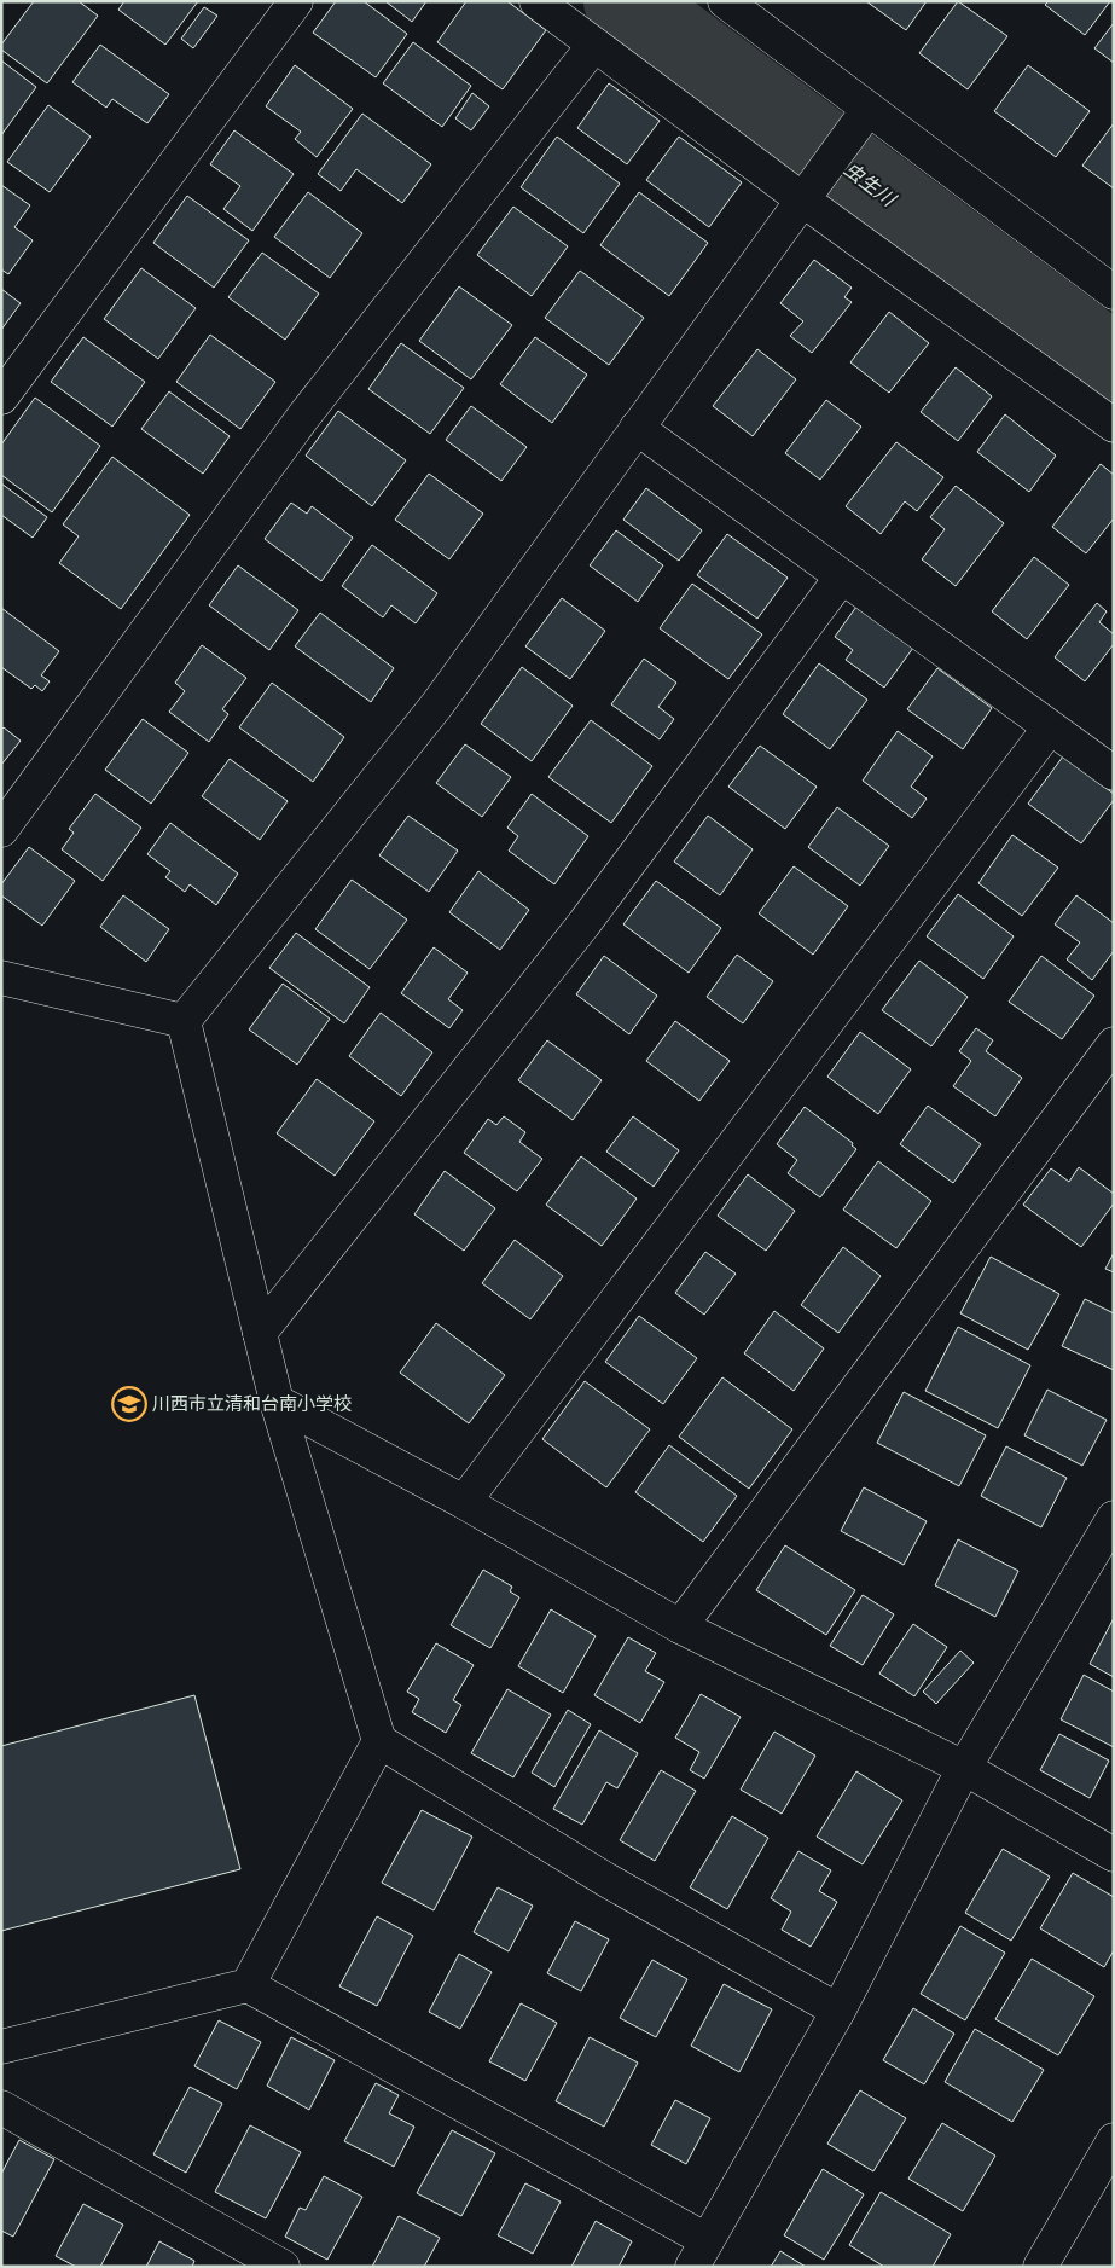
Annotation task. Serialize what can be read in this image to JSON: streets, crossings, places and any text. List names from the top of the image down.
{
  "water": ["虫生川"],
  "places": {
    "school or university": ["川西市立清和台南小学校"]
  }
}
